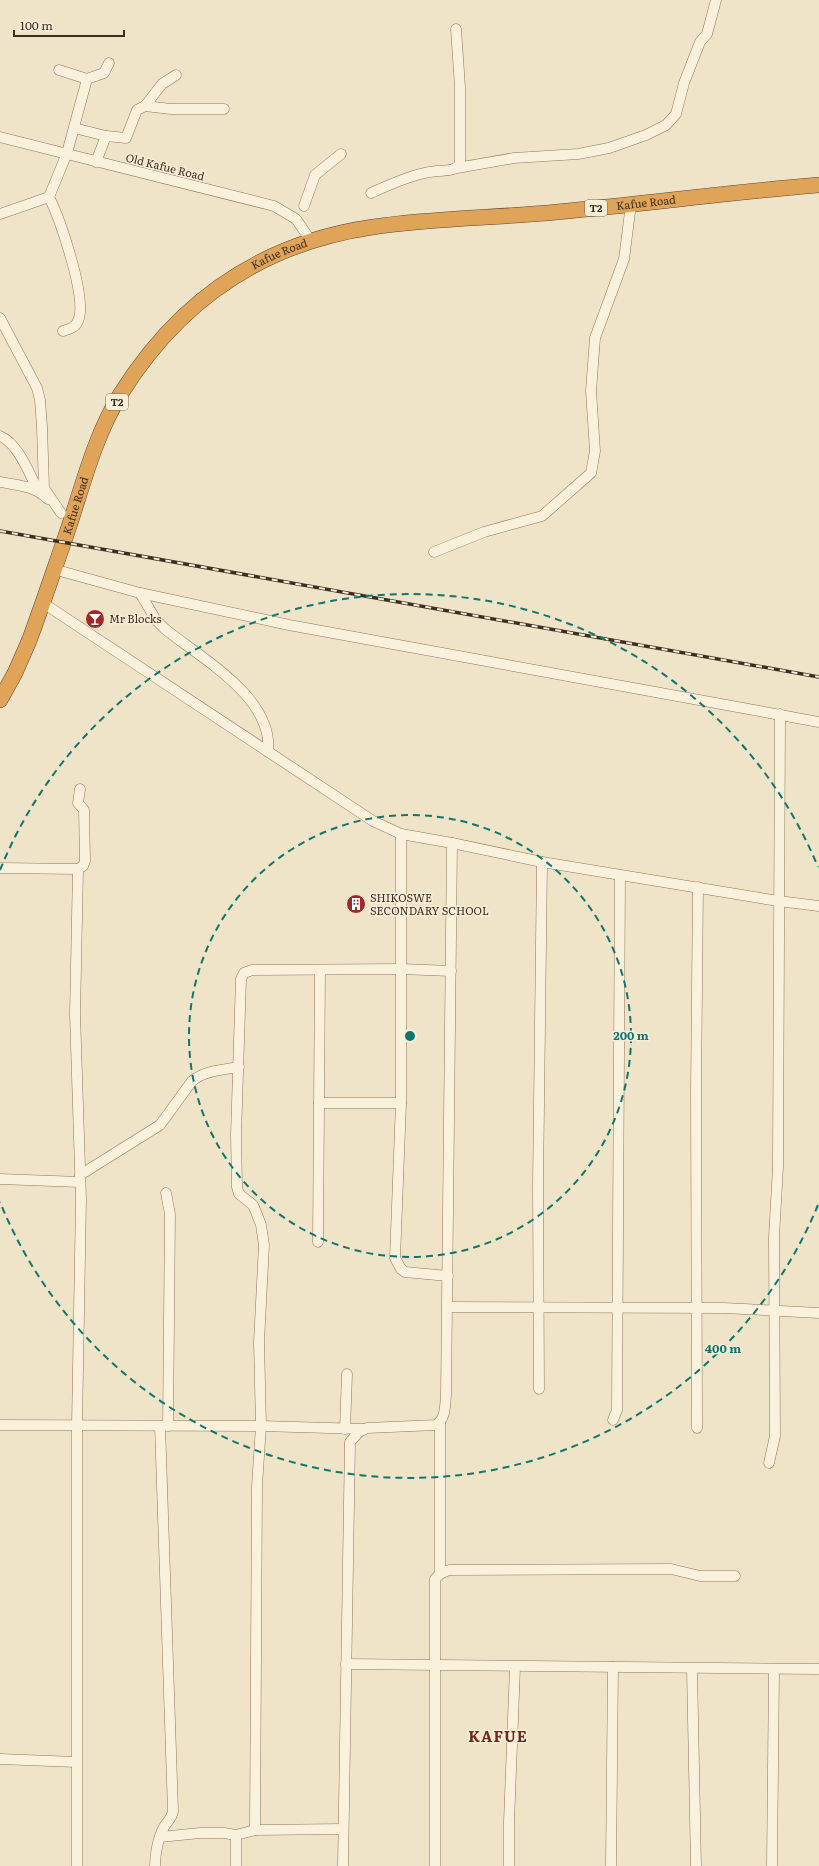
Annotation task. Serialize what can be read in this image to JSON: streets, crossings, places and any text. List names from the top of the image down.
{
  "streets": {
    "highway": ["Kafue Road", "T2"],
    "street": ["Old Kafue Road"]
  },
  "crossings": [
    ["Old Kafue Road", "Kafue Road"]
  ],
  "districts": ["KAFUE"],
  "places": {
    "bar": ["Mr Blocks"],
    "building": ["SHIKOSWE SECONDARY SCHOOL"]
  },
  "scale_bar": "100 m",
  "rings": ["200 m", "400 m"]
}
